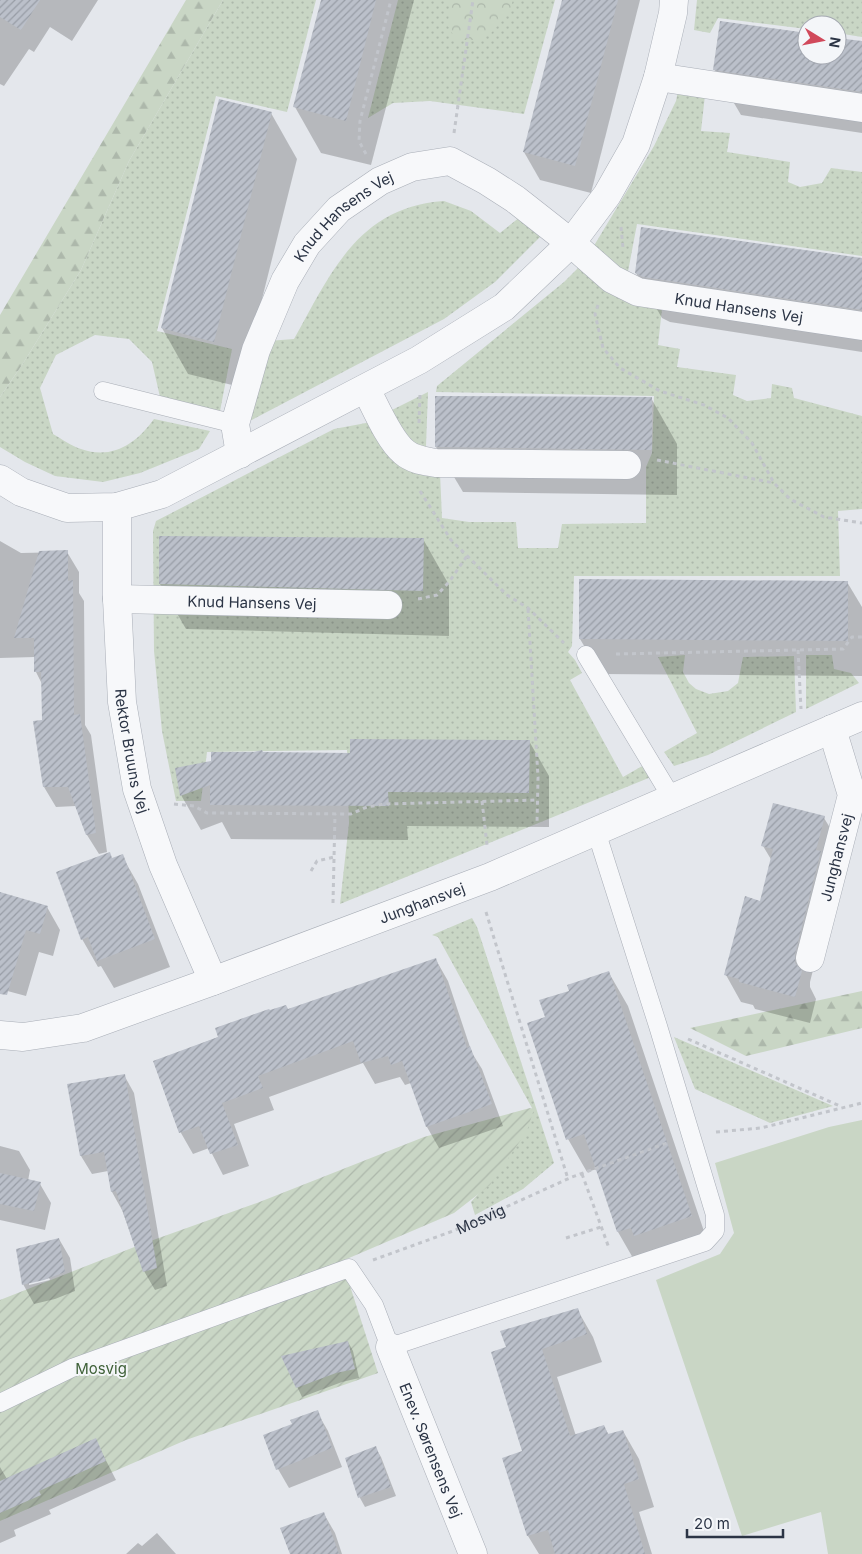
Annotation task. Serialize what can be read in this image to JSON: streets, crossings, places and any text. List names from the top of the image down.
{
  "streets": {
    "street": [
      "Knud Hansens Vej",
      "Rektor Bruuns Vej",
      "Junghansvej",
      "Enev. Sørensens Vej"
    ],
    "path": ["Mosvig"]
  },
  "crossings": [
    ["Knud Hansens Vej", "Rektor Bruuns Vej"],
    ["Rektor Bruuns Vej", "Junghansvej"]
  ],
  "parks": ["Mosvig"],
  "scale_bar": "20 m",
  "north": "right"
}
